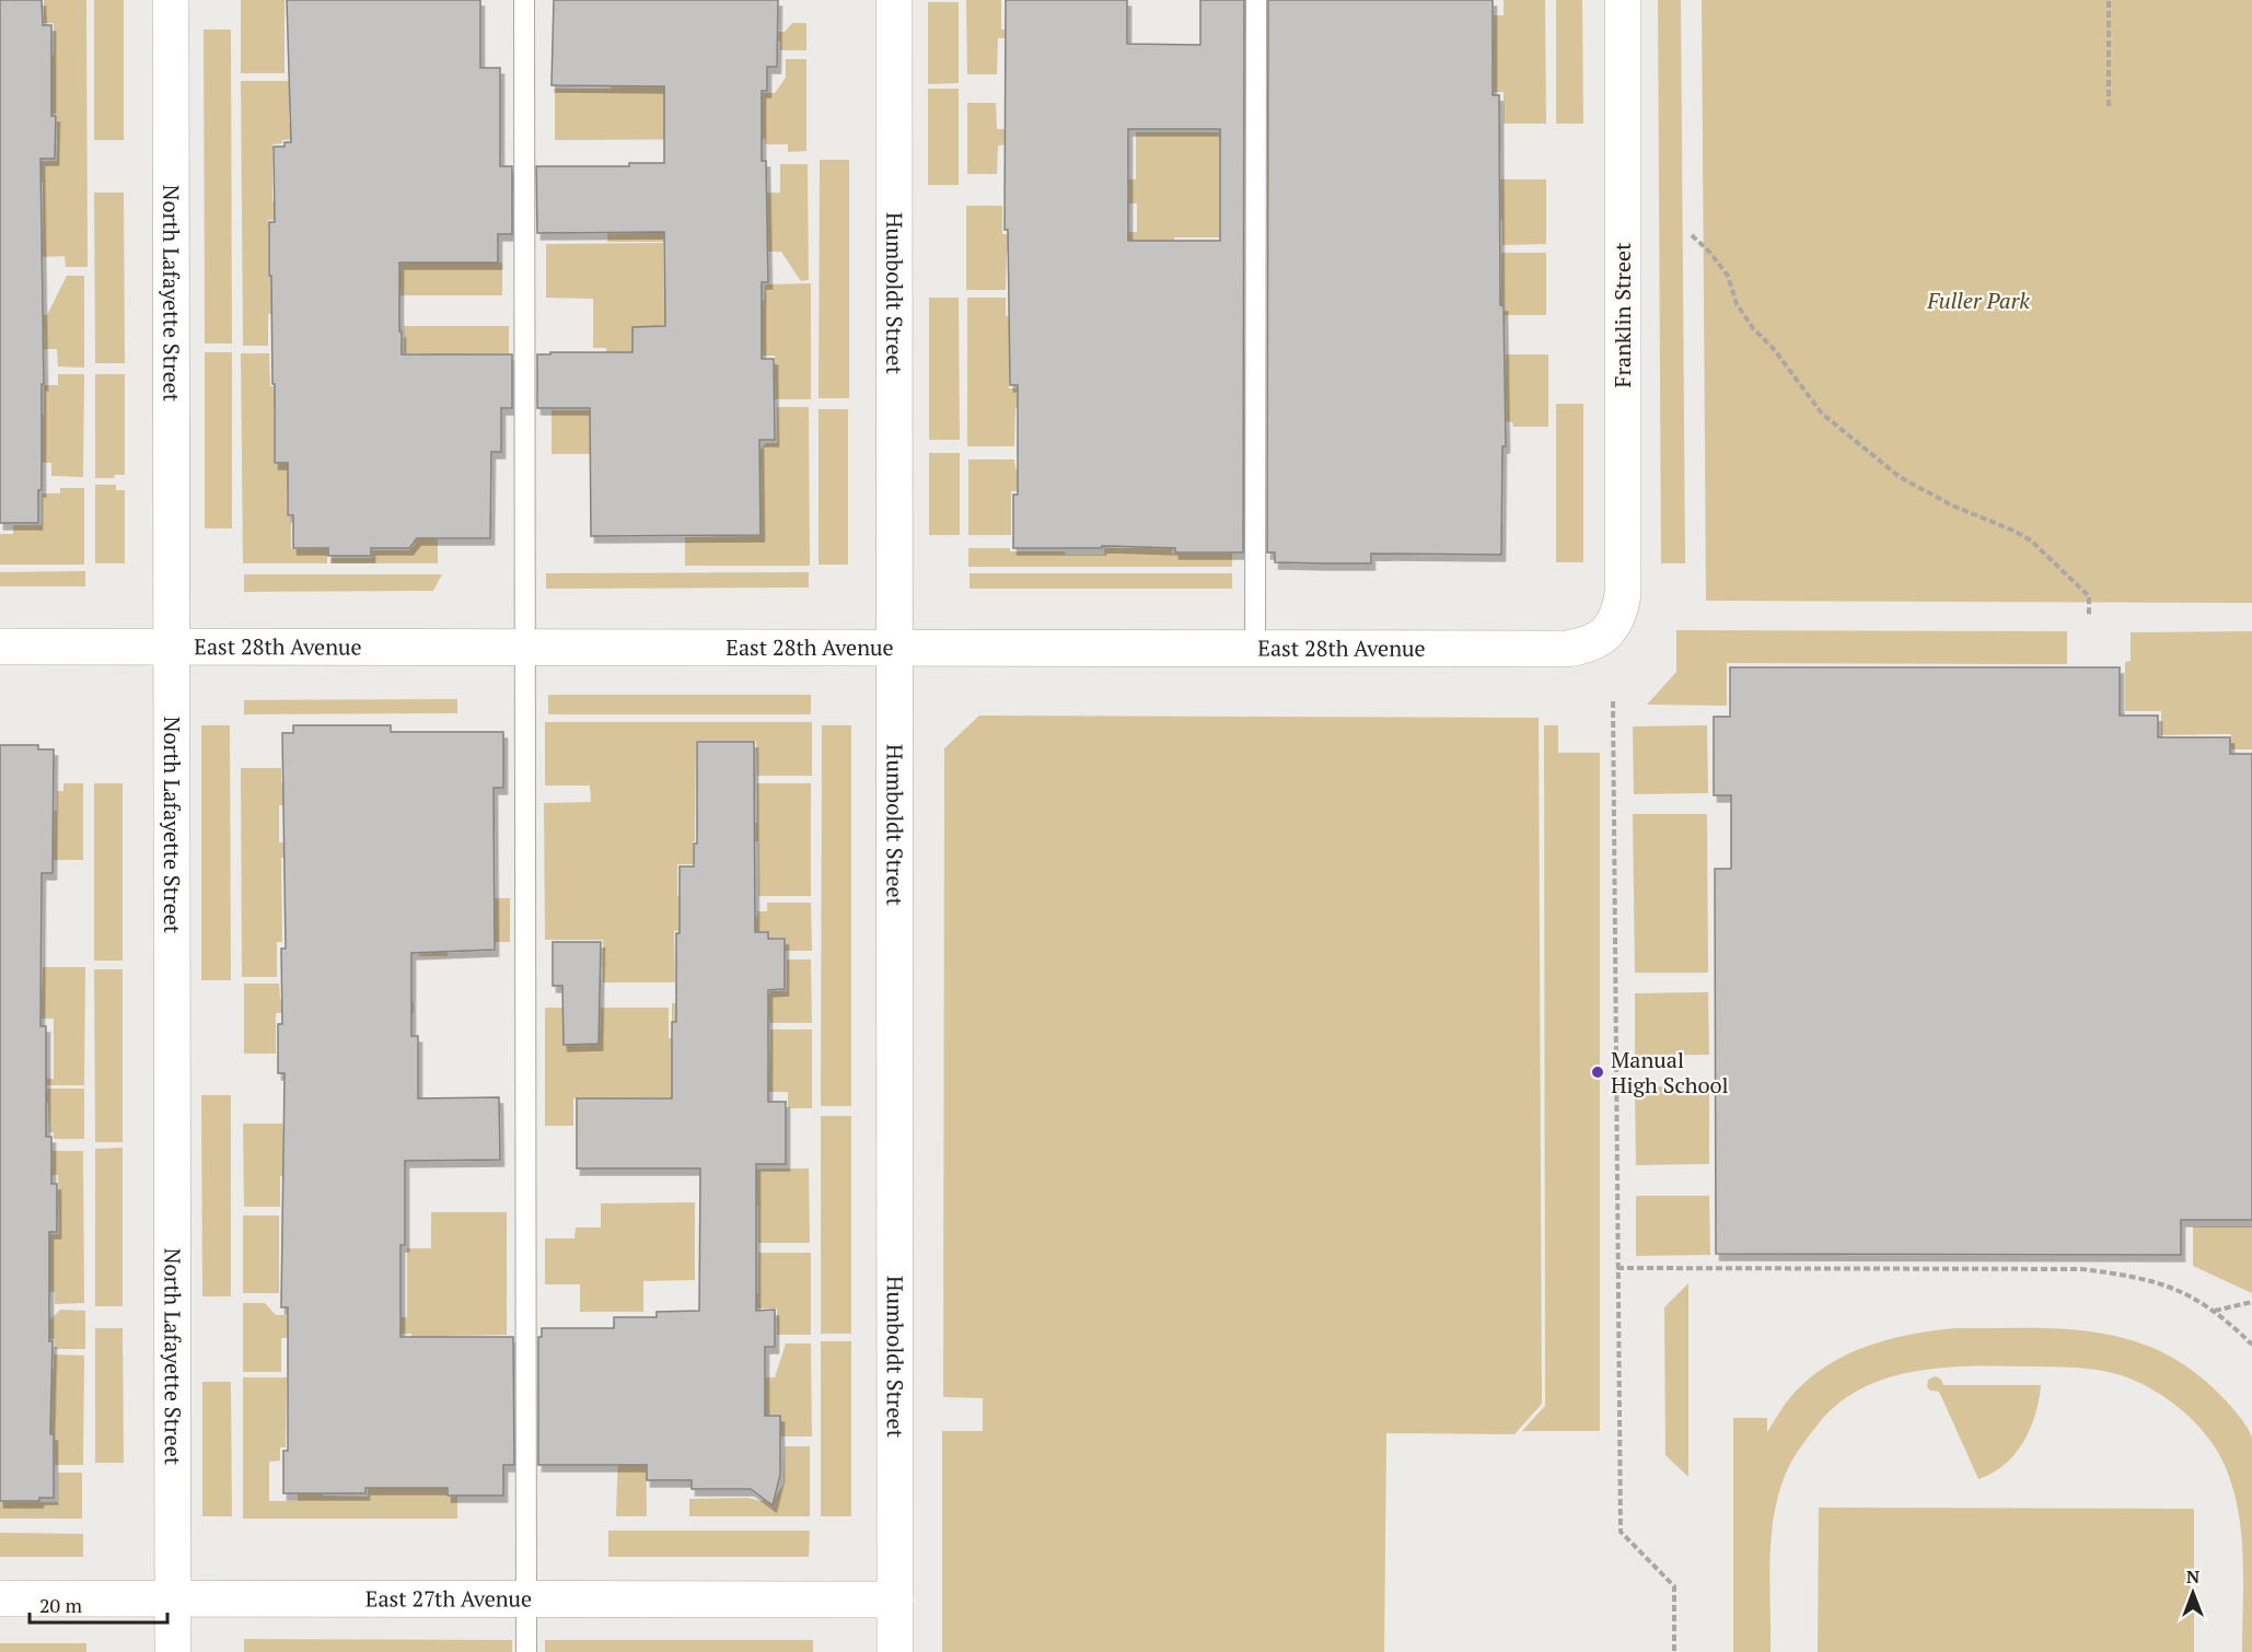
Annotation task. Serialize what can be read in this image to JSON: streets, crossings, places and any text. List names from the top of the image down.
{
  "streets": {
    "street": [
      "North Lafayette Street",
      "Humboldt Street",
      "Franklin Street",
      "East 28th Avenue",
      "East 27th Avenue"
    ]
  },
  "crossings": [
    ["North Lafayette Street", "East 28th Avenue"],
    ["North Lafayette Street", "East 27th Avenue"],
    ["Humboldt Street", "East 28th Avenue"],
    ["Humboldt Street", "East 27th Avenue"],
    ["Franklin Street", "East 28th Avenue"]
  ],
  "parks": ["Fuller Park"],
  "places": ["Manual High School"],
  "scale_bar": "20 m",
  "north": "top"
}
